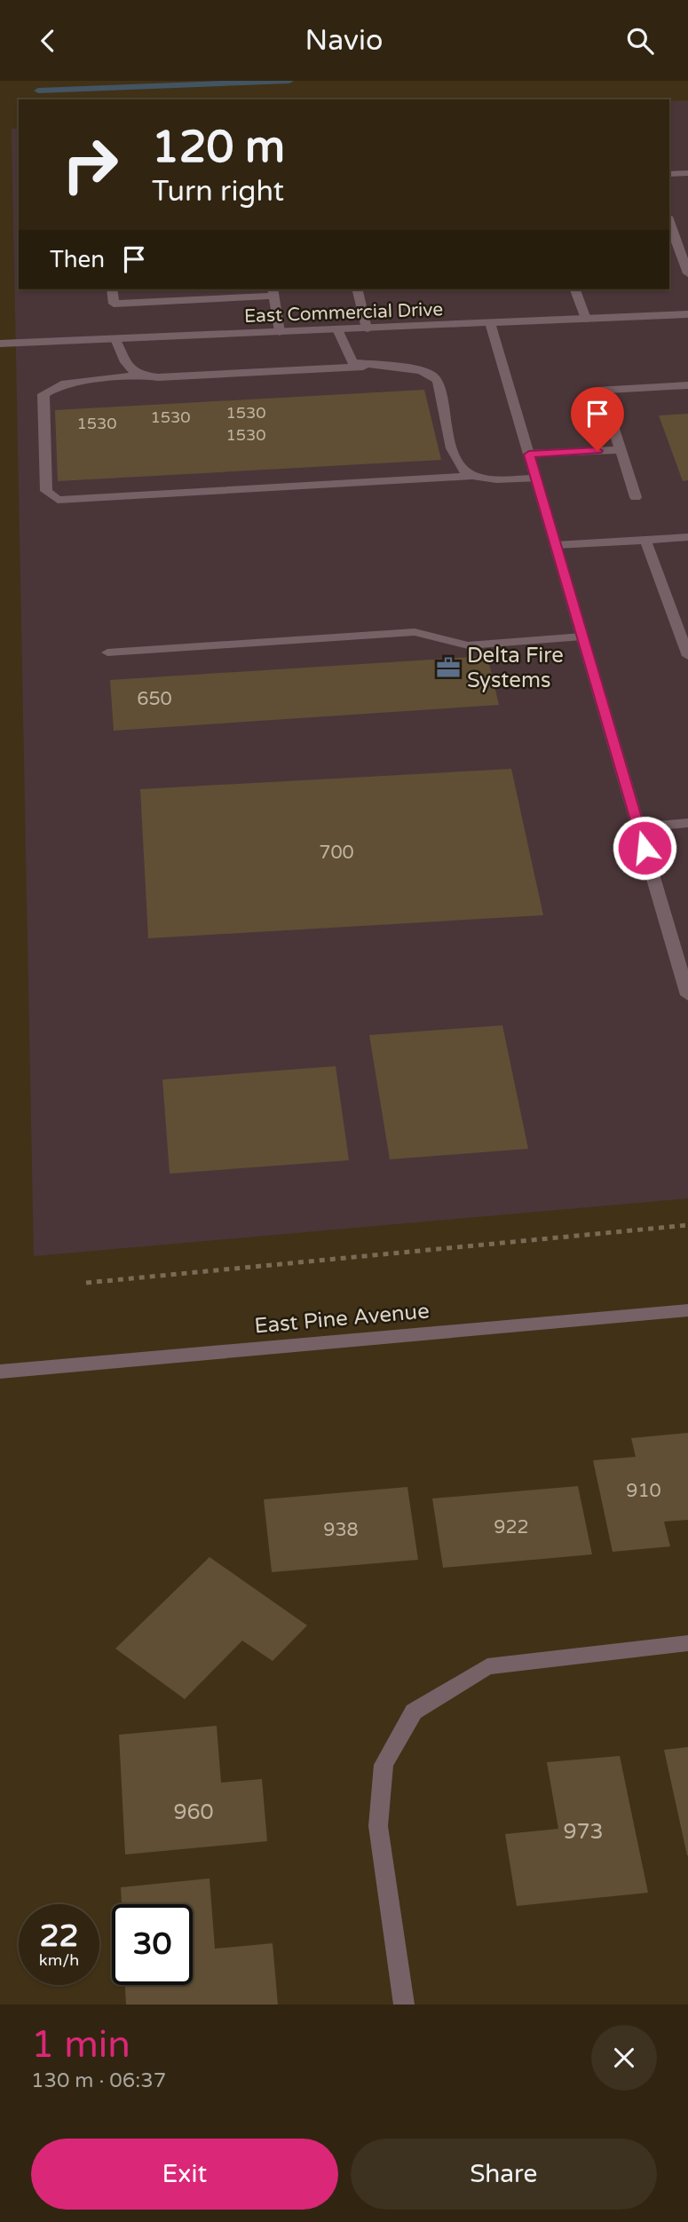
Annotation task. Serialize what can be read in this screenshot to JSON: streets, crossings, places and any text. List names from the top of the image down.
{
  "streets": {
    "street": ["East Commercial Drive", "East Pine Avenue"]
  },
  "places": {
    "office": ["Delta Fire Systems"]
  },
  "house_numbers": [
    "1530",
    "1530",
    "1530",
    "1530",
    "650",
    "700",
    "910",
    "922",
    "938",
    "960",
    "973"
  ],
  "page": {
    "header": "Navio",
    "turn": ["120 m", "Turn right"],
    "then": "Then",
    "speed": "22 km/h",
    "limit": "30",
    "heading": ["1 min", "130 m · 06:37"],
    "buttons": ["Exit", "Share"]
  }
}
